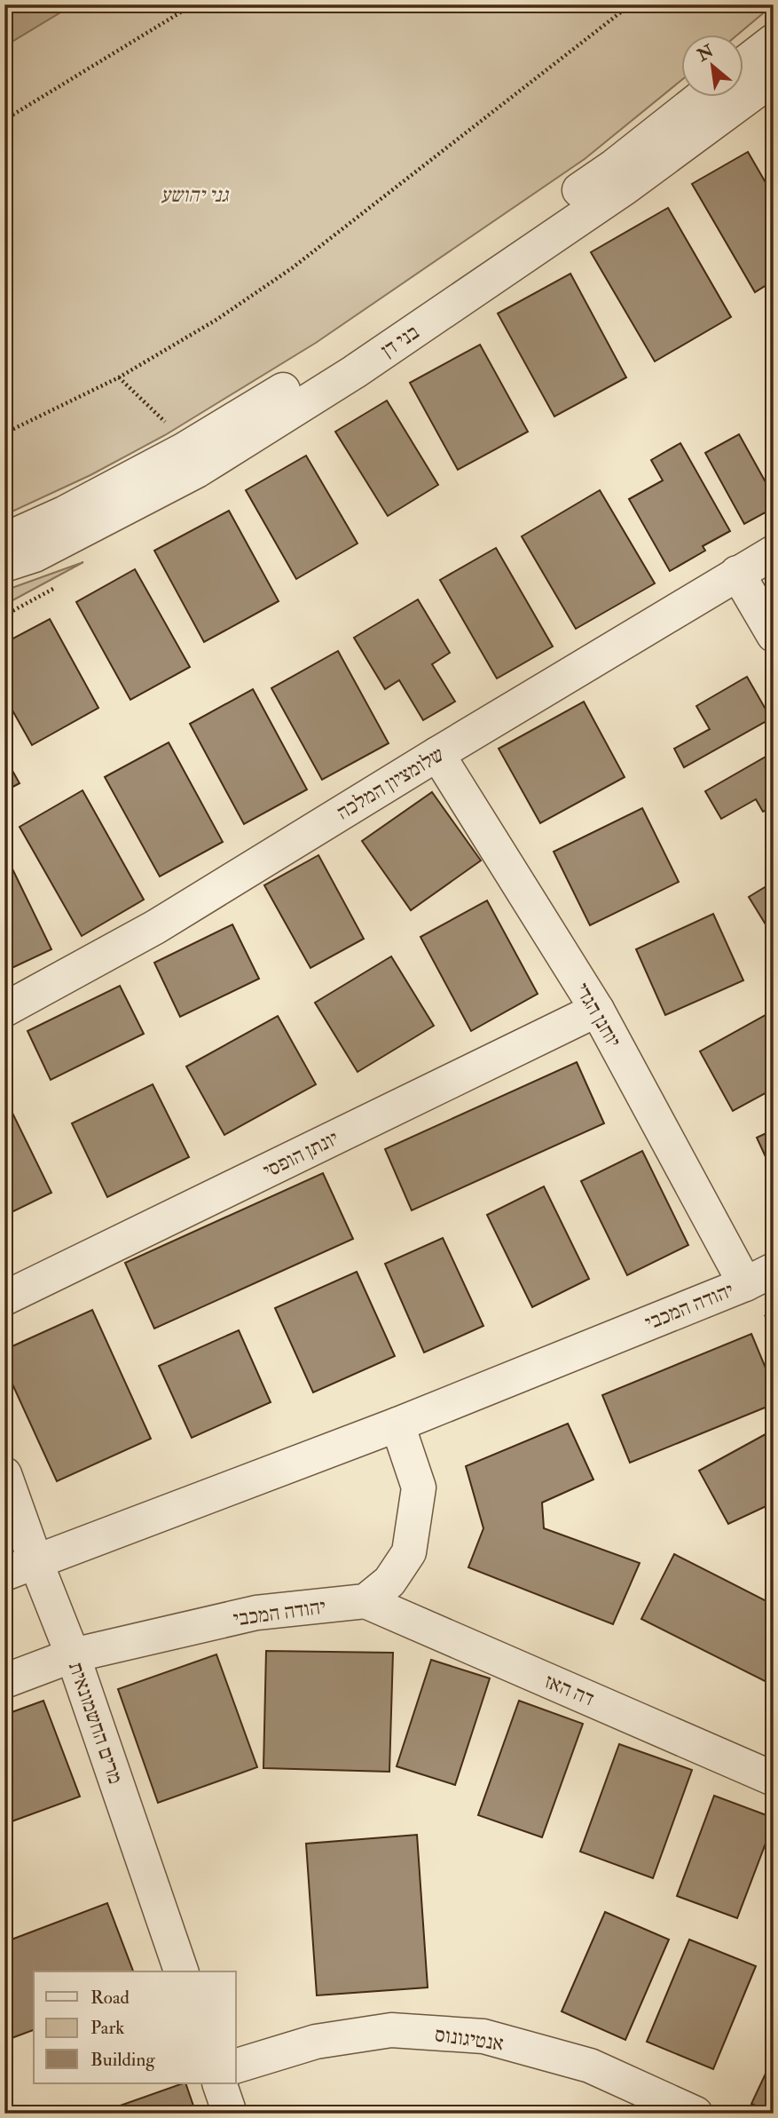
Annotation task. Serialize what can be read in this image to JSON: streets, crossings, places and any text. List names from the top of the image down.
{
  "streets": {
    "street": [
      "בני דן",
      "שלומציון המלכה",
      "יוחנן הגדי",
      "יונתן הופסי",
      "יהודה המכבי",
      "דה האז",
      "מרים החשמונאית",
      "אנטיגונוס"
    ]
  },
  "crossings": [
    ["שלומציון המלכה", "יוחנן הגדי"],
    ["יוחנן הגדי", "יונתן הופסי"],
    ["יוחנן הגדי", "יהודה המכבי"],
    ["יהודה המכבי", "דה האז"],
    ["יהודה המכבי", "מרים החשמונאית"]
  ],
  "parks": ["גני יהושע"],
  "legend": ["Road", "Park", "Building"],
  "north": "top left"
}
